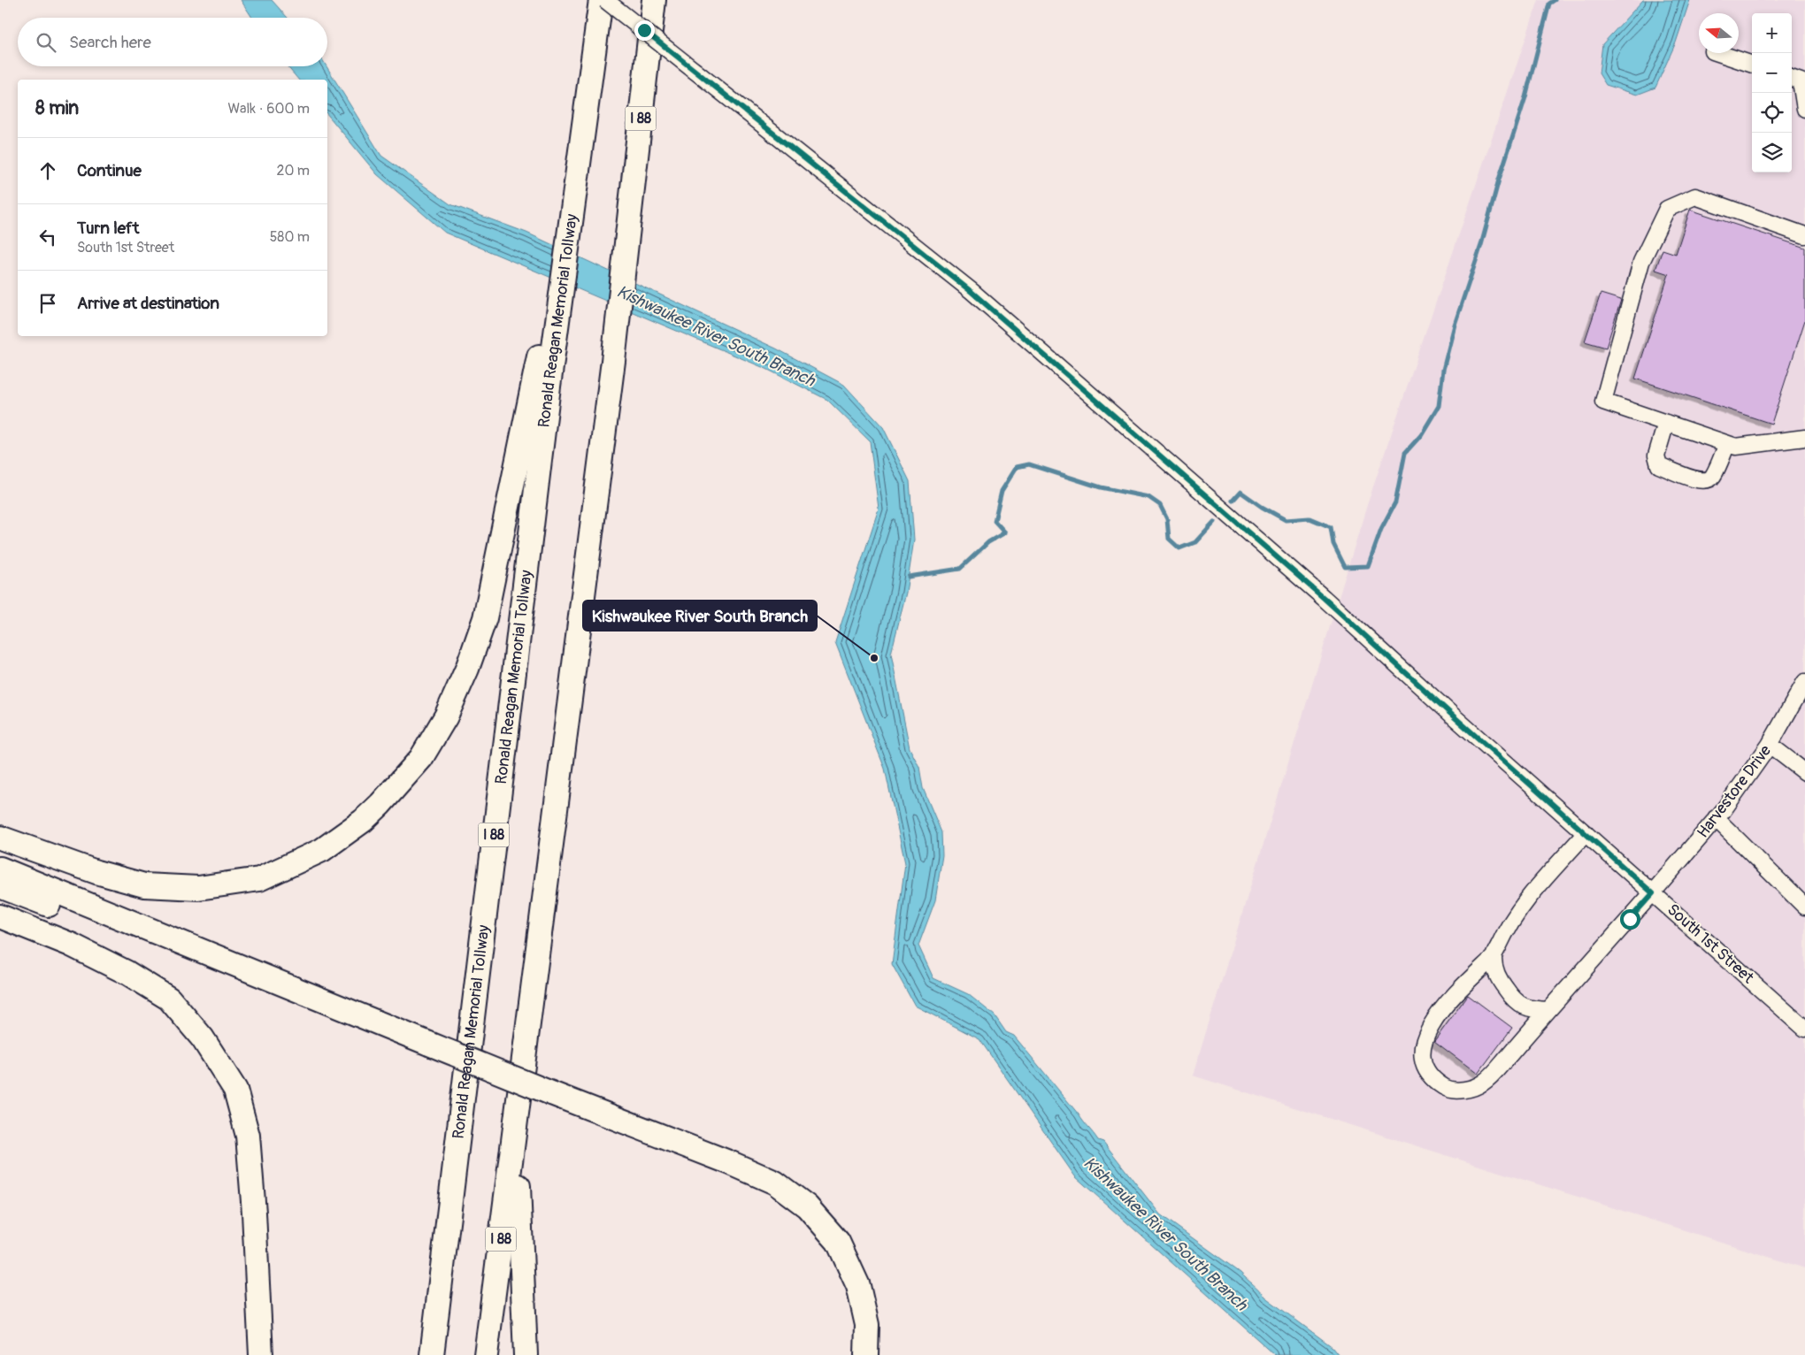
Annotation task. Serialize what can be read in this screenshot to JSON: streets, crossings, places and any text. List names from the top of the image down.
{
  "streets": {
    "highway": ["I 88", "Ronald Reagan Memorial Tollway"],
    "street": ["Harvestore Drive", "South 1st Street"]
  },
  "crossings": [
    ["Harvestore Drive", "South 1st Street"]
  ],
  "water": ["Kishwaukee River South Branch"],
  "places": ["Kishwaukee River South Branch"],
  "north": "left",
  "page": {
    "map_buttons": ["+", "−"],
    "search": "Search here",
    "heading": ["8 min", "Walk · 600 m"],
    "list": [
      ["Continue", "20 m"],
      ["Turn left", "South 1st Street", "580 m"],
      "Arrive at destination"
    ]
  }
}
